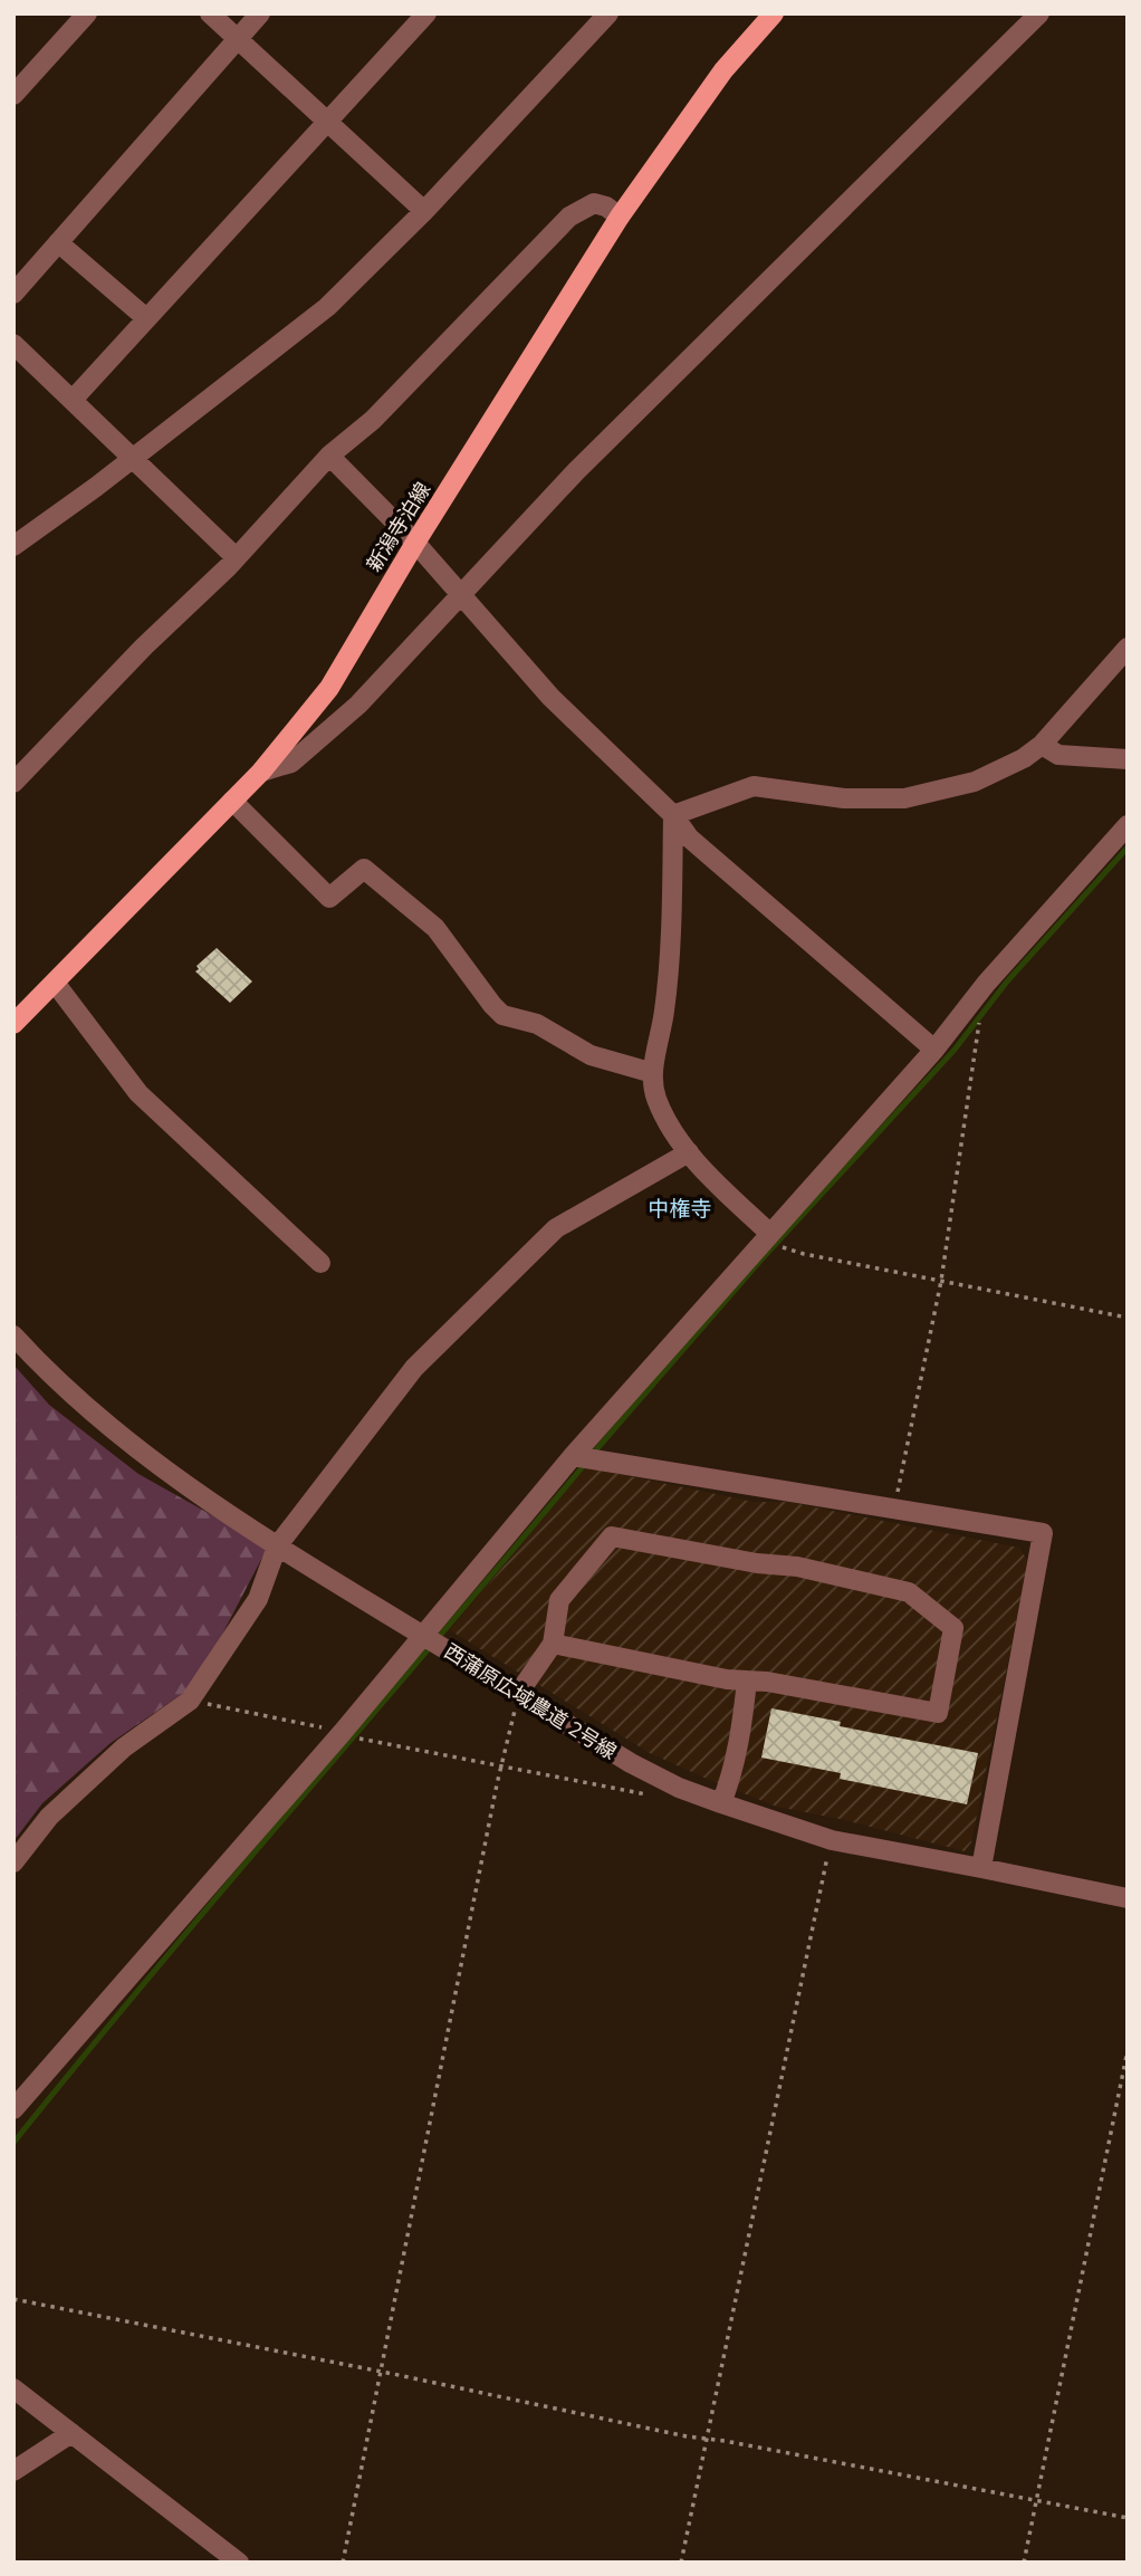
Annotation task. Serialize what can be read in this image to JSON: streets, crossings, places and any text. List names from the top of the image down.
{
  "streets": {
    "main road": ["新潟寺泊線"],
    "street": ["西蒲原広域農道 2号線"]
  },
  "districts": ["中権寺"]
}
